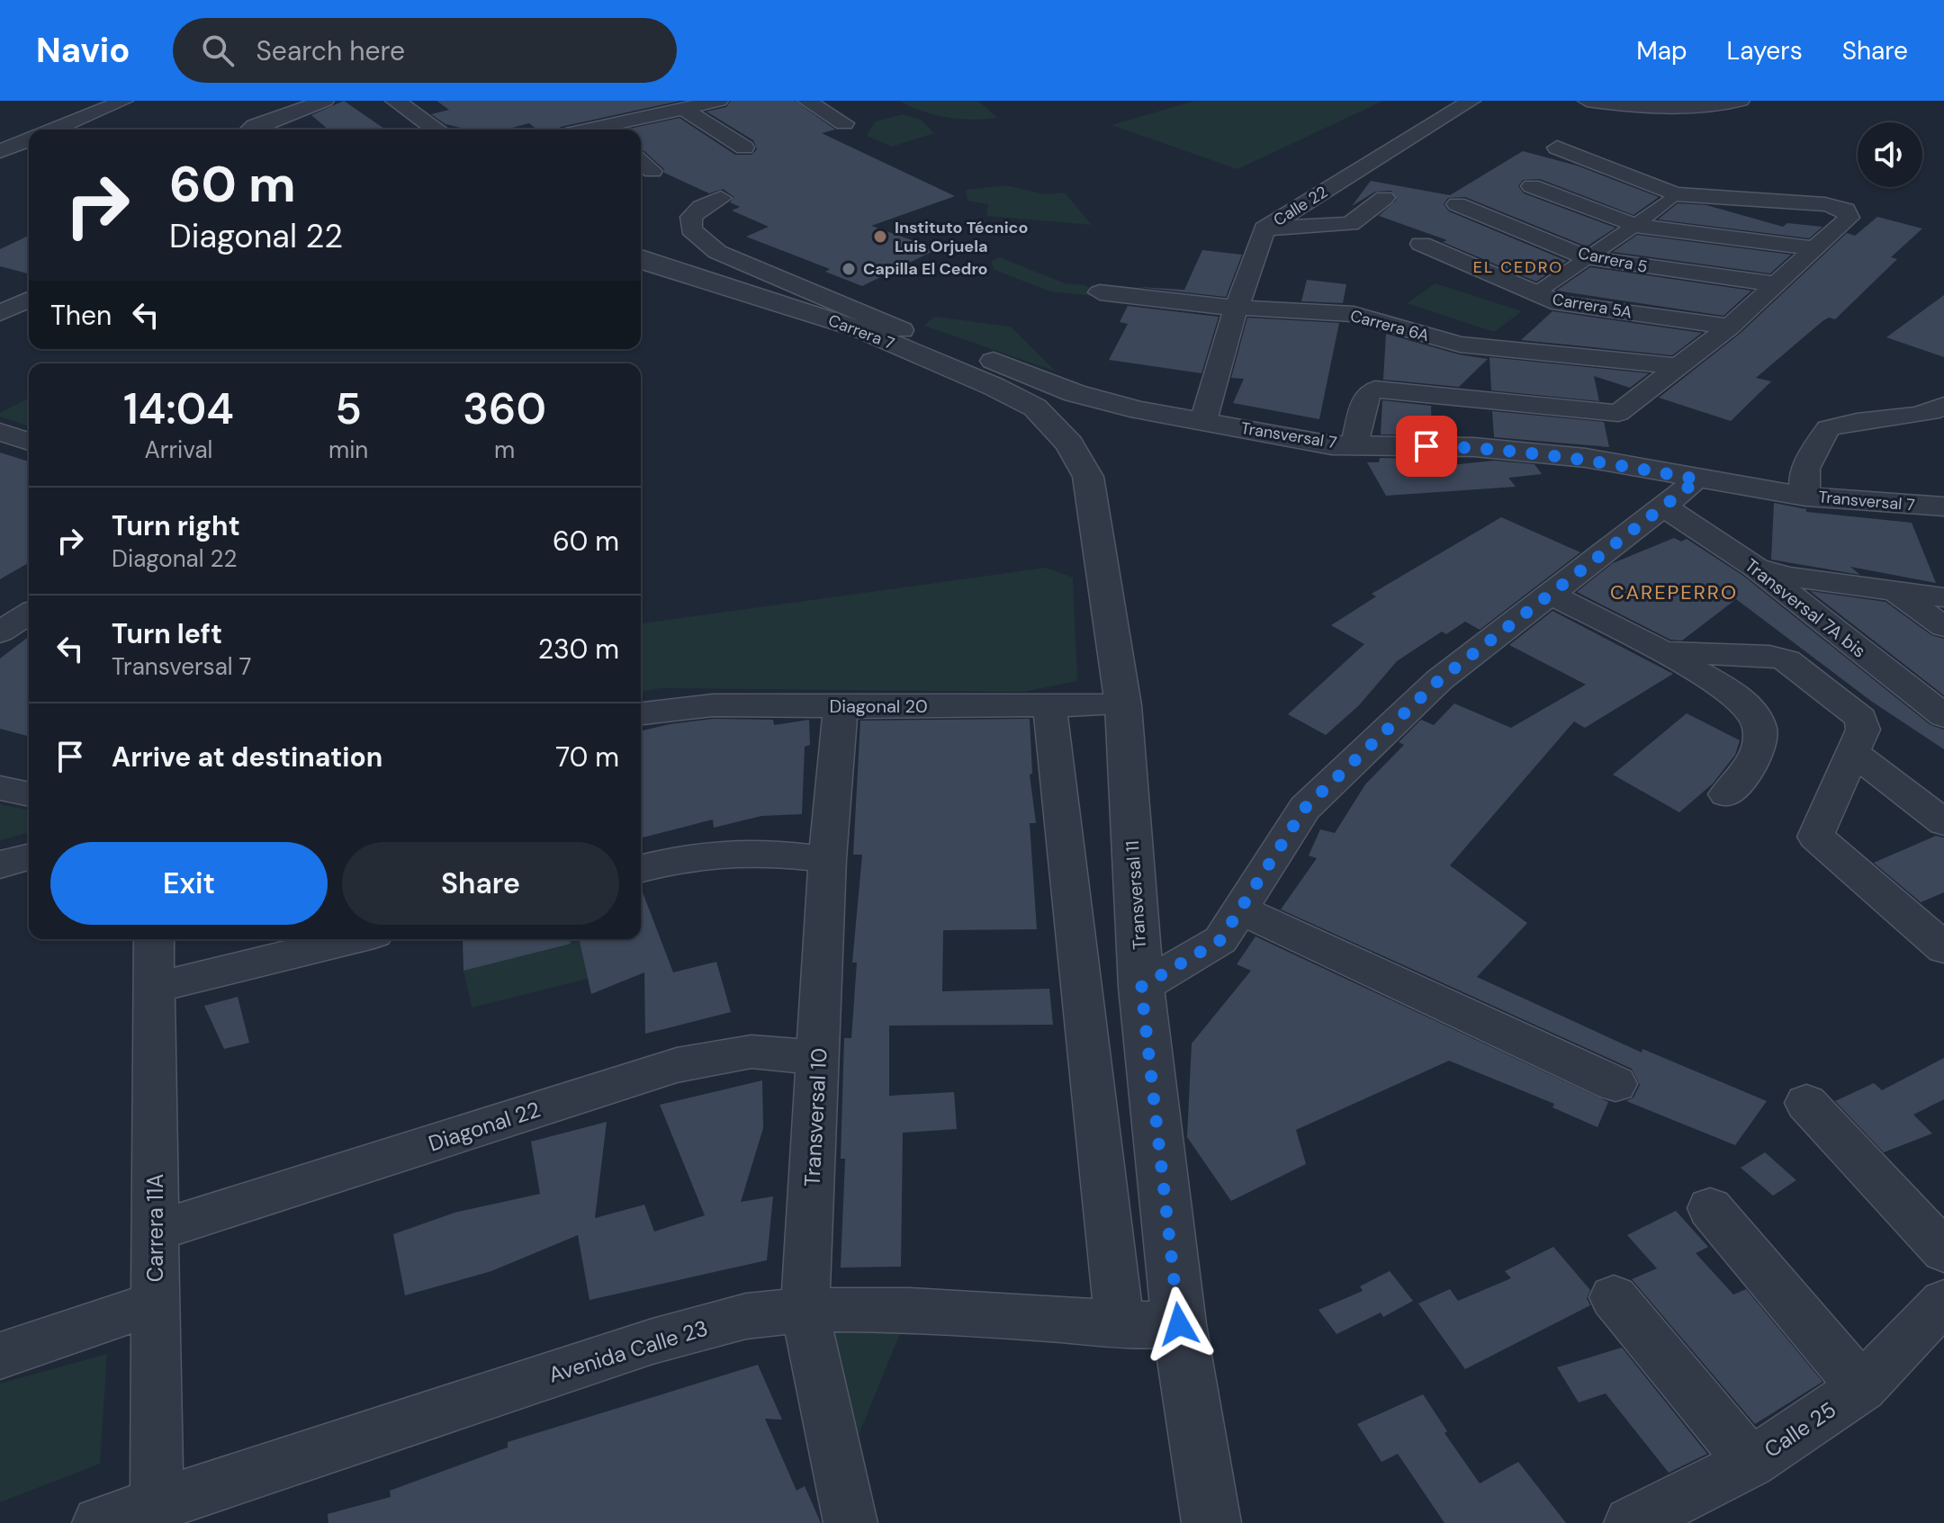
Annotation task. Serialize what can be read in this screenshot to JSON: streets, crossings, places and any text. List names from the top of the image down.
{
  "streets": {
    "street": [
      "Calle 22",
      "Carrera 5",
      "Carrera 5A",
      "Carrera 6A",
      "Carrera 7",
      "Transversal 7",
      "Transversal 7A bis",
      "Diagonal 20",
      "Transversal 11",
      "Transversal 10",
      "Diagonal 22",
      "Carrera 11A",
      "Avenida Calle 23",
      "Calle 25"
    ]
  },
  "crossings": [
    ["Calle 22", "Carrera 6A"],
    ["Calle 22", "Transversal 7"],
    ["Carrera 7", "Transversal 7"],
    ["Carrera 7", "Transversal 11"],
    ["Diagonal 20", "Transversal 11"],
    ["Diagonal 20", "Transversal 10"],
    ["Transversal 11", "Avenida Calle 23"],
    ["Transversal 10", "Diagonal 22"],
    ["Transversal 10", "Avenida Calle 23"],
    ["Diagonal 22", "Carrera 11A"],
    ["Carrera 11A", "Avenida Calle 23"]
  ],
  "districts": ["EL CEDRO", "CAREPERRO"],
  "places": ["Instituto Técnico Luis Orjuela", "Capilla El Cedro"],
  "page": {
    "header": "Navio",
    "search": "Search here",
    "nav": ["Map", "Layers", "Share"],
    "turn": ["60 m", "Diagonal 22"],
    "then": "Then",
    "eta": [
      "14:04",
      "Arrival",
      "5",
      "min",
      "360",
      "m"
    ],
    "list": [
      {
        "name": "Turn right",
        "note": "Diagonal 22",
        "value": "60 m"
      },
      {
        "name": "Turn left",
        "note": "Transversal 7",
        "value": "230 m"
      },
      {
        "name": "Arrive at destination",
        "value": "70 m"
      }
    ],
    "buttons": ["Exit", "Share"]
  }
}
